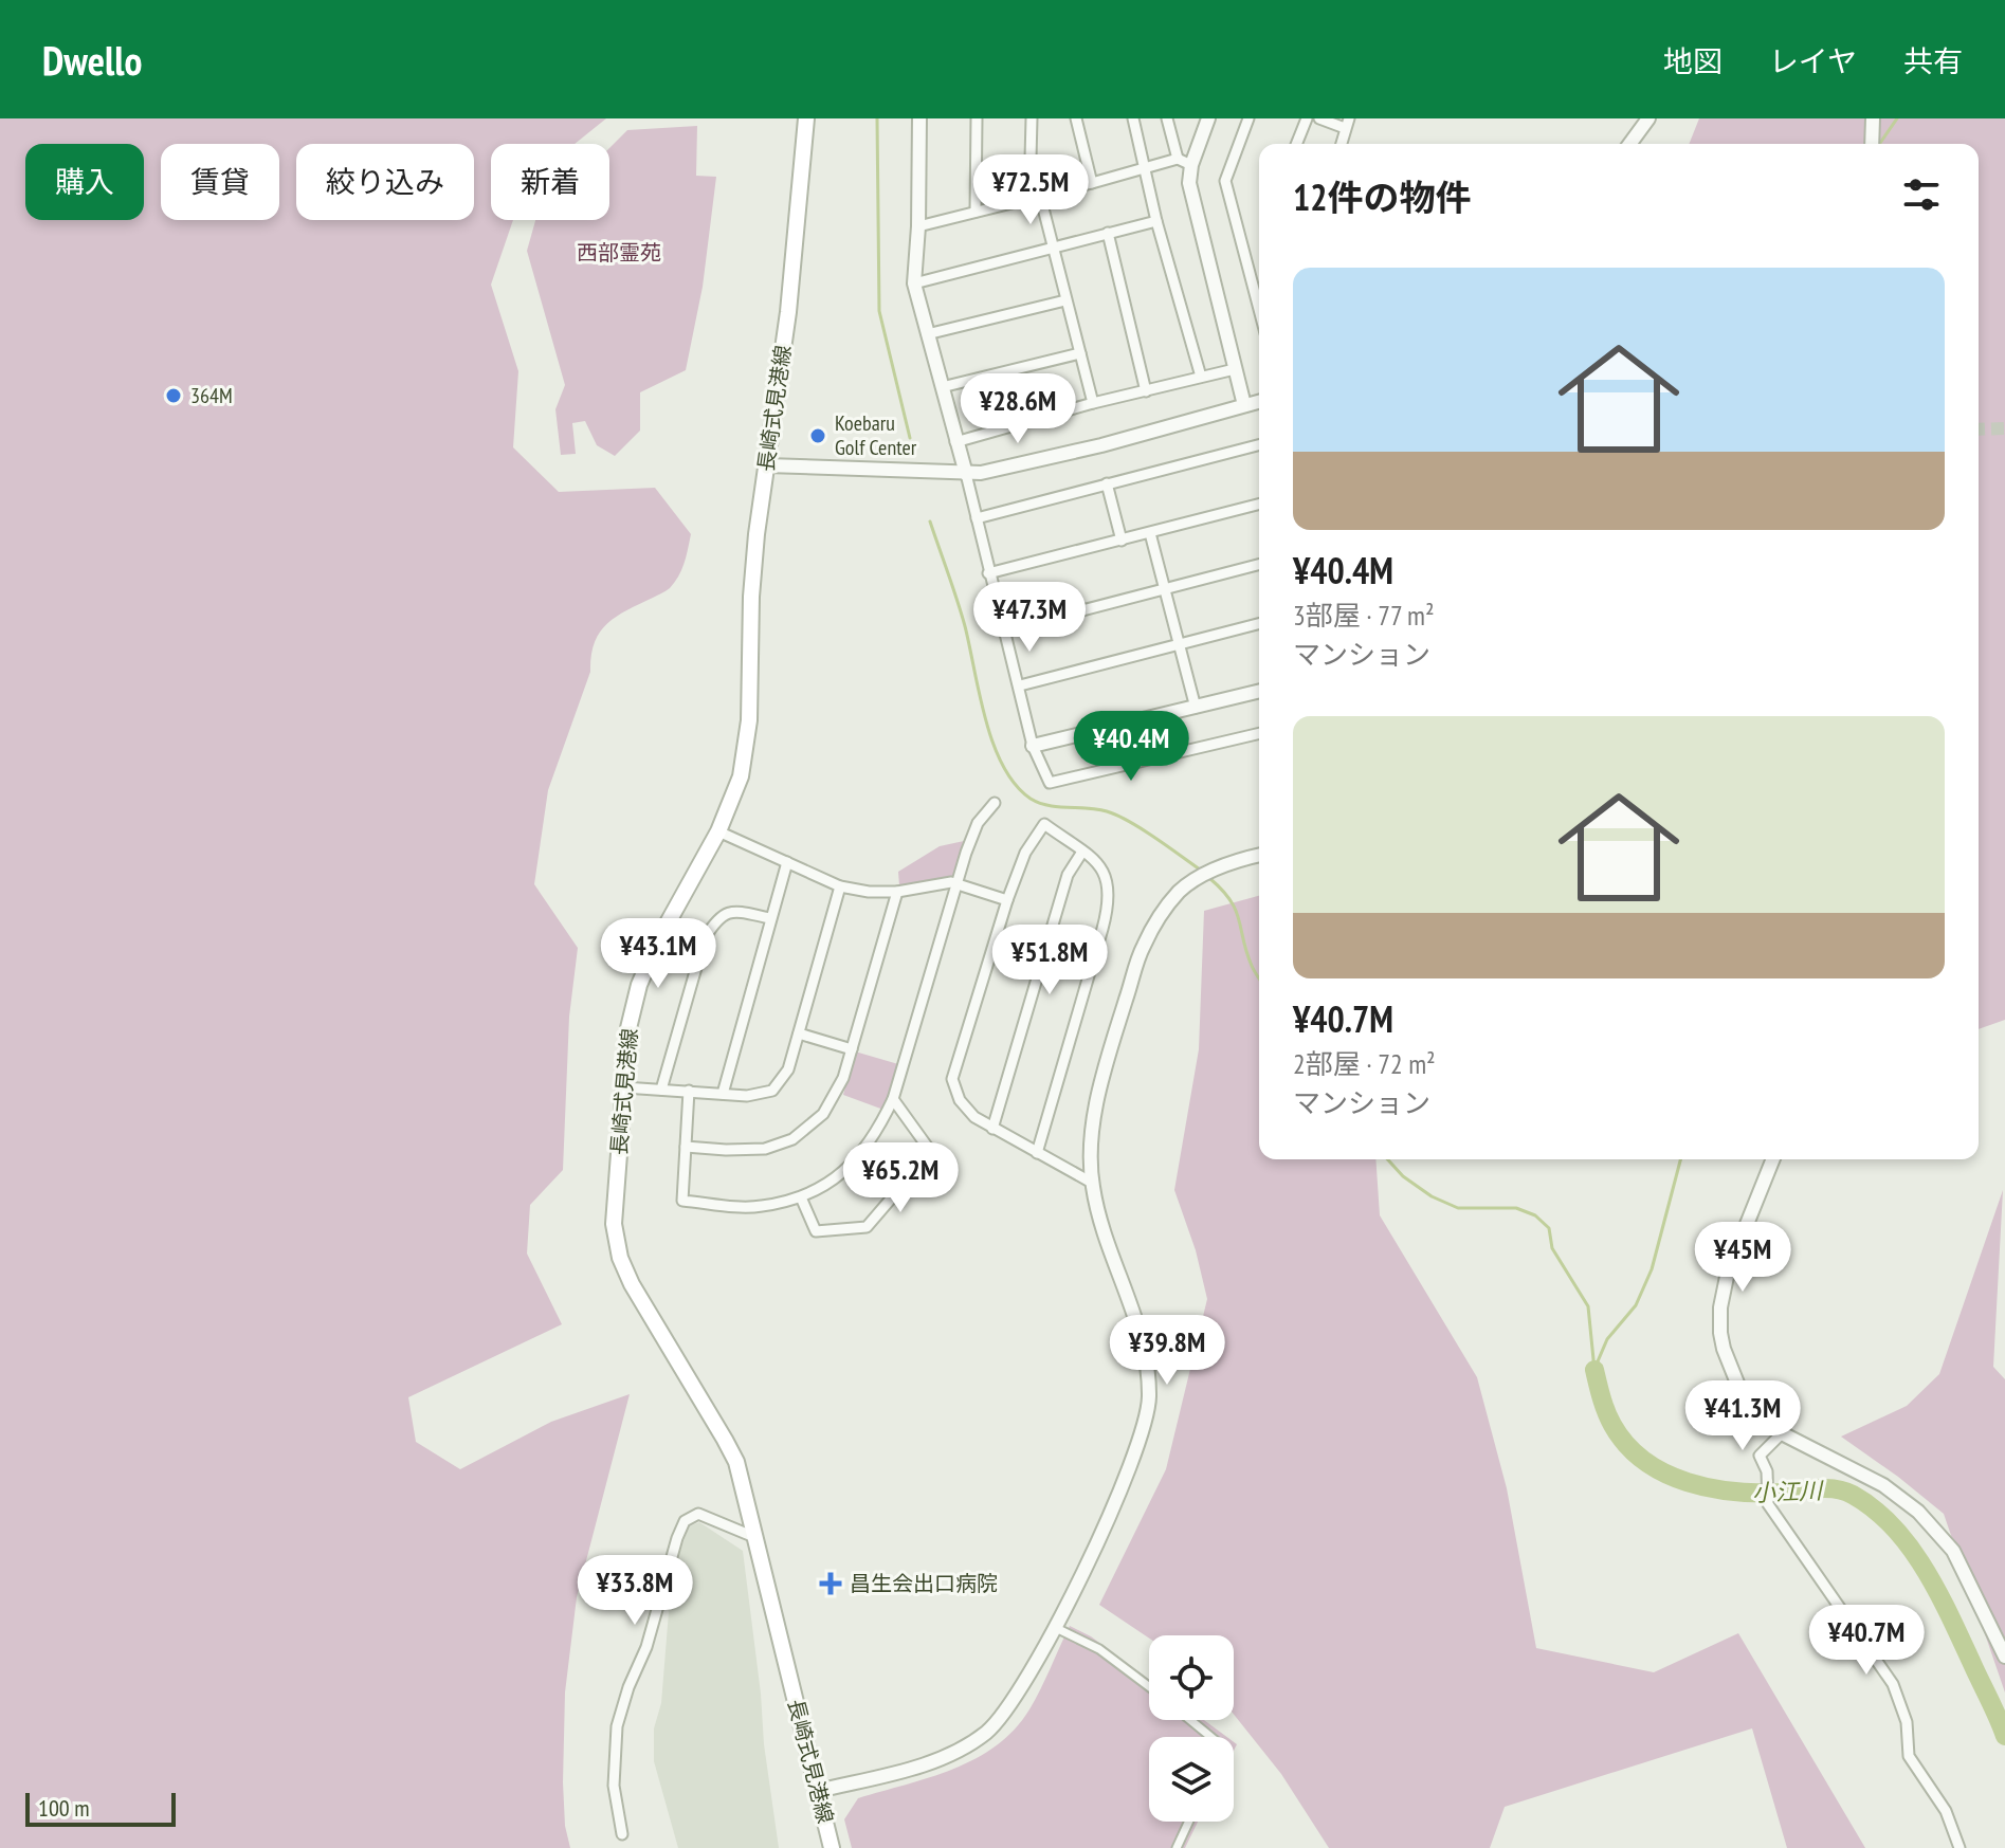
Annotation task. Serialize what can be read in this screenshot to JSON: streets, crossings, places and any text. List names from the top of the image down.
{
  "streets": {
    "main road": ["長崎式見港線"]
  },
  "water": ["小江川"],
  "parks": ["西部霊苑"],
  "places": {
    "other": ["364M", "Koebaru Golf Center"],
    "health": ["昌生会出口病院"]
  },
  "scale_bar": "100 m",
  "page": {
    "header": "Dwello",
    "nav": ["地図", "レイヤ", "共有"],
    "chip": [
      "購入",
      "賃貸",
      "絞り込み",
      "新着"
    ],
    "heading": "12件の物件",
    "price": [
      "¥72.5M",
      "¥28.6M",
      "¥47.3M",
      "¥40.4M",
      "¥43.1M",
      "¥51.8M",
      "¥65.2M",
      "¥45M",
      "¥39.8M",
      "¥41.3M",
      "¥33.8M",
      "¥40.7M"
    ],
    "list": [
      {
        "name": "¥40.4M",
        "note": "3部屋 · 77 m² · マンション"
      },
      {
        "name": "¥40.7M",
        "note": "2部屋 · 72 m² · マンション"
      }
    ],
    "scale": "100 m"
  }
}
